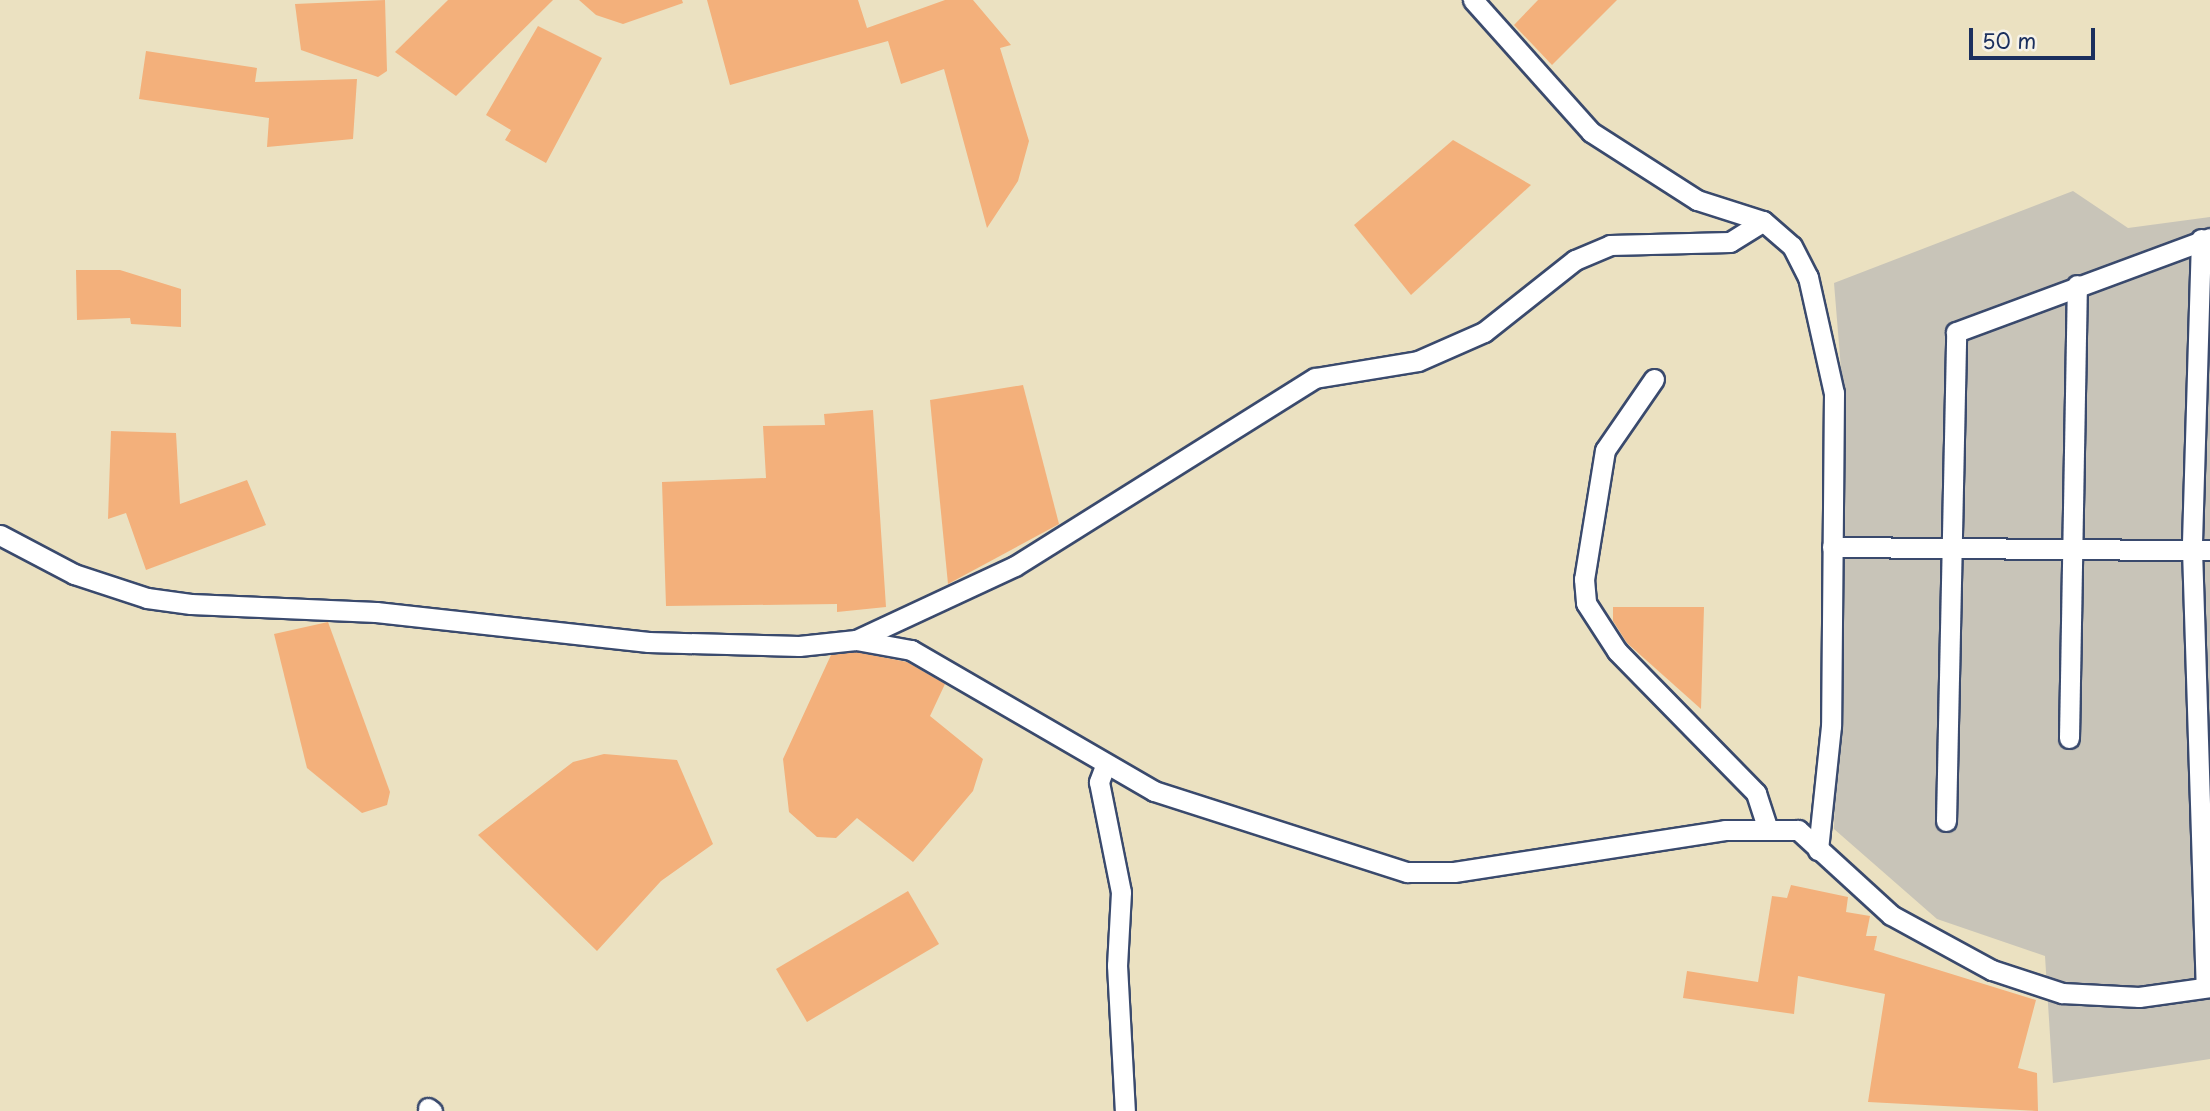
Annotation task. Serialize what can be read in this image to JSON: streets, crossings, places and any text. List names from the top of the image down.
{
  "scale_bar": "50 m"
}
